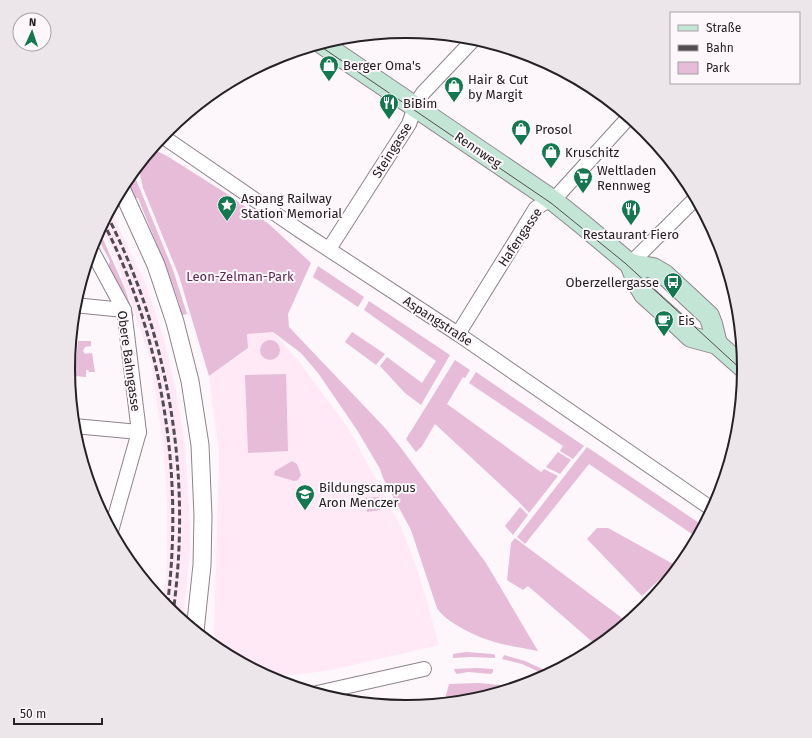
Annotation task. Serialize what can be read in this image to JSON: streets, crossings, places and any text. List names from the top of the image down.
{
  "streets": {
    "main road": ["Rennweg"],
    "street": [
      "Steingasse",
      "Hafengasse",
      "Aspangstraße",
      "Obere Bahngasse"
    ]
  },
  "crossings": [
    ["Steingasse", "Rennweg"],
    ["Steingasse", "Aspangstraße"],
    ["Rennweg", "Hafengasse"],
    ["Hafengasse", "Aspangstraße"]
  ],
  "parks": ["Leon-Zelman-Park"],
  "places": {
    "shop": [
      "Berger Oma's",
      "Hair & Cut by Margit",
      "Prosol",
      "Kruschitz"
    ],
    "restaurant": ["BiBim", "Restaurant Fiero"],
    "supermarket": ["Weltladen Rennweg"],
    "place": ["Aspang Railway Station Memorial"],
    "bus stop": ["Oberzellergasse"],
    "cafe": ["Eis"],
    "school or university": ["Bildungscampus Aron Menczer"]
  },
  "legend": ["Straße", "Bahn", "Park"],
  "scale_bar": "50 m",
  "north": "top"
}
